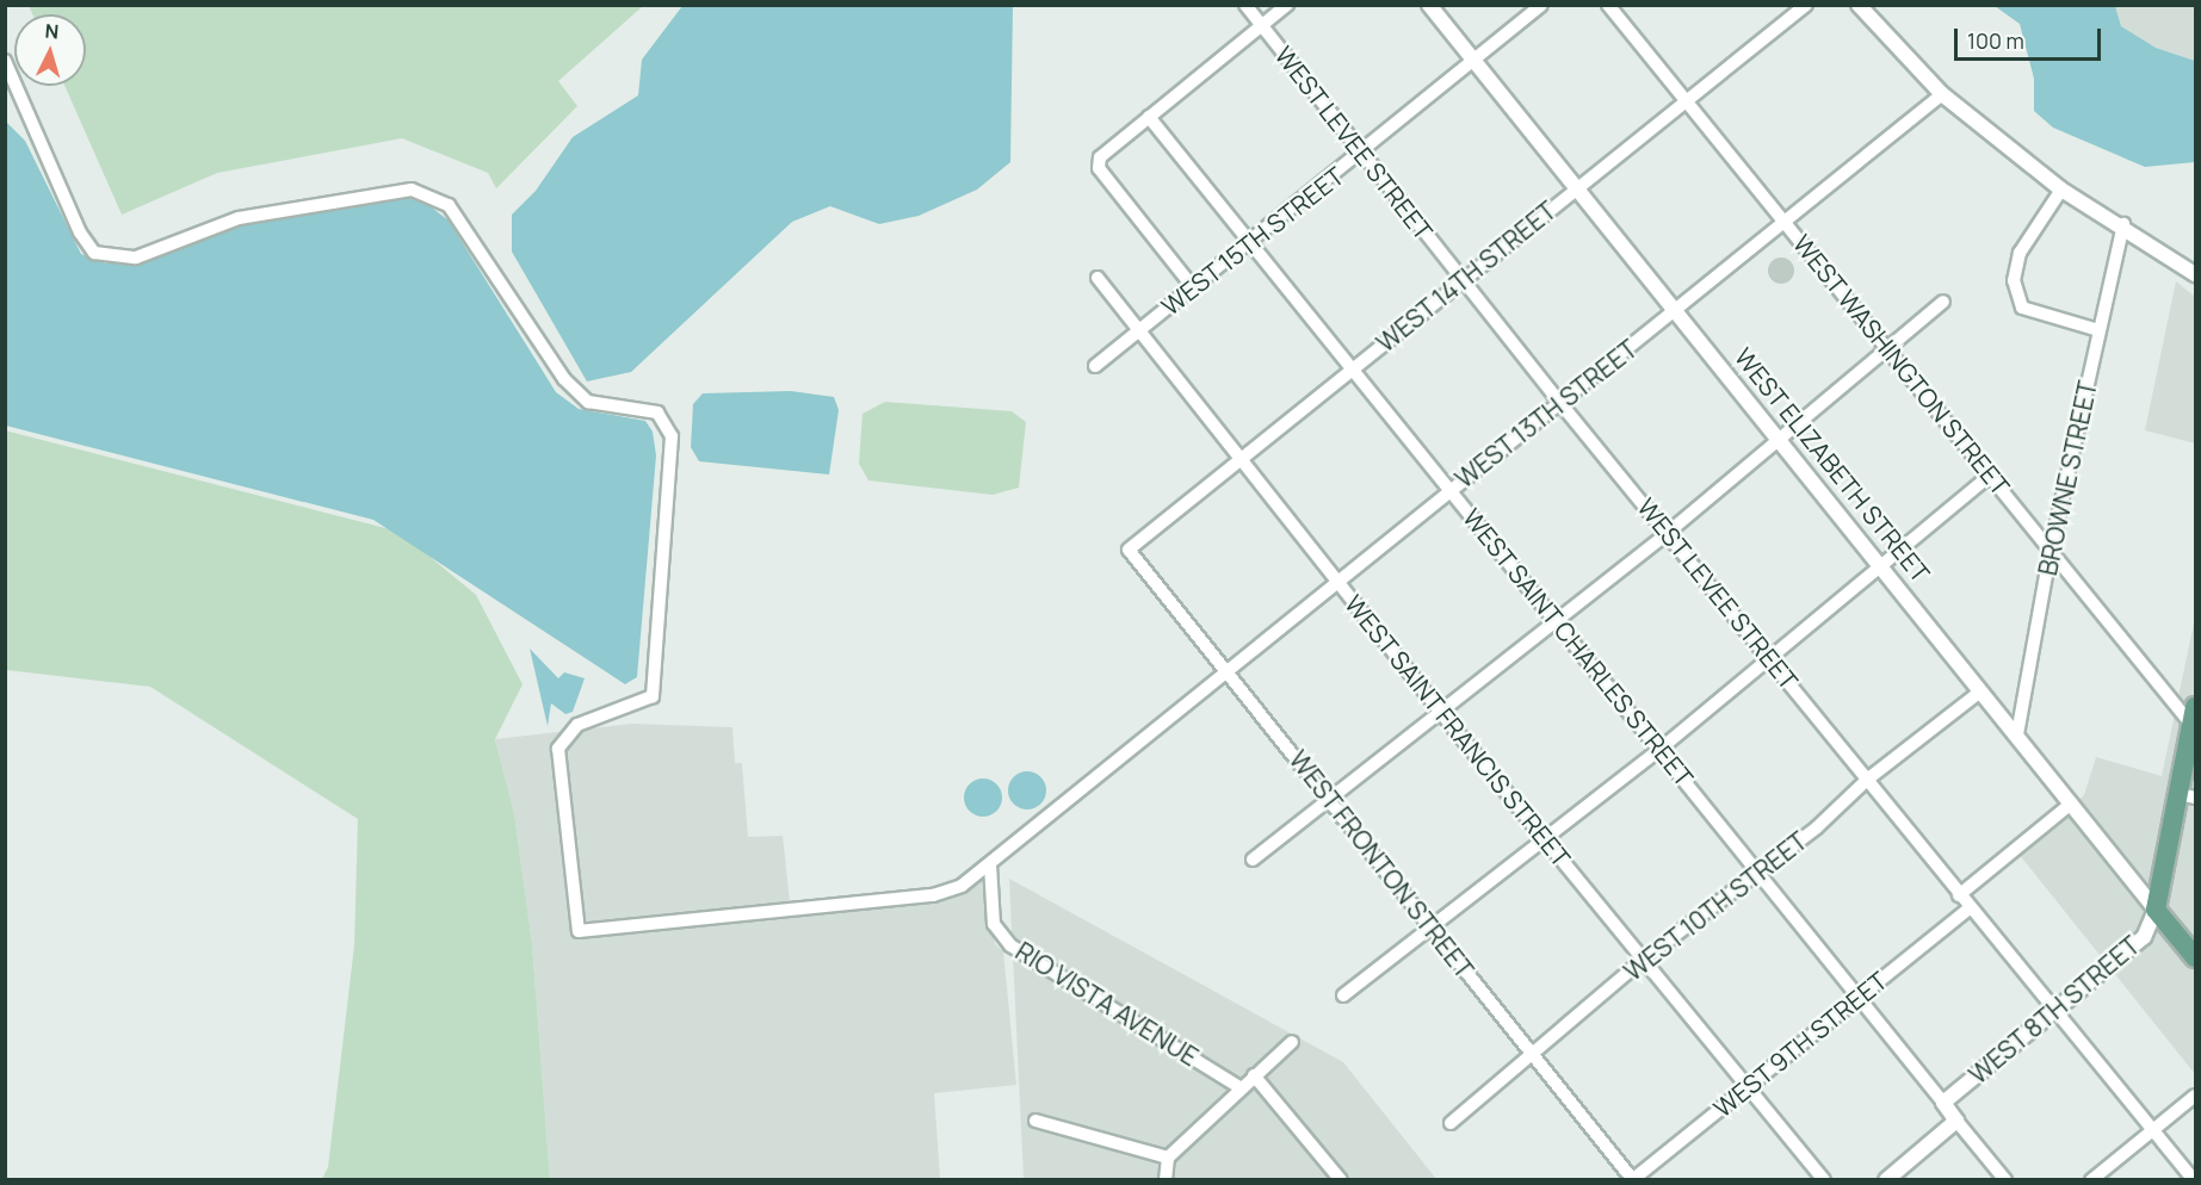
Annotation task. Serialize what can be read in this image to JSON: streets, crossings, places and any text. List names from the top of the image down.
{
  "streets": {
    "main road": ["WEST ELIZABETH STREET"],
    "street": [
      "WEST LEVEE STREET",
      "WEST 15TH STREET",
      "WEST 14TH STREET",
      "WEST WASHINGTON STREET",
      "WEST 13TH STREET",
      "BROWNE STREET",
      "WEST SAINT CHARLES STREET",
      "WEST SAINT FRANCIS STREET",
      "WEST FRONTON STREET",
      "WEST 10TH STREET",
      "RIO VISTA AVENUE",
      "WEST 8TH STREET",
      "WEST 9TH STREET"
    ]
  },
  "crossings": [
    ["WEST LEVEE STREET", "WEST 15TH STREET"],
    ["WEST LEVEE STREET", "WEST 14TH STREET"],
    ["WEST LEVEE STREET", "WEST 13TH STREET"],
    ["WEST LEVEE STREET", "WEST 10TH STREET"],
    ["WEST LEVEE STREET", "WEST 8TH STREET"],
    ["WEST LEVEE STREET", "WEST 9TH STREET"],
    ["WEST 15TH STREET", "WEST ELIZABETH STREET"],
    ["WEST 15TH STREET", "WEST SAINT CHARLES STREET"],
    ["WEST 15TH STREET", "WEST SAINT FRANCIS STREET"],
    ["WEST 14TH STREET", "WEST WASHINGTON STREET"],
    ["WEST 14TH STREET", "WEST ELIZABETH STREET"],
    ["WEST 14TH STREET", "WEST SAINT CHARLES STREET"],
    ["WEST 14TH STREET", "WEST SAINT FRANCIS STREET"],
    ["WEST 14TH STREET", "WEST FRONTON STREET"],
    ["WEST WASHINGTON STREET", "WEST 13TH STREET"],
    ["WEST WASHINGTON STREET", "BROWNE STREET"],
    ["WEST 13TH STREET", "WEST ELIZABETH STREET"],
    ["WEST 13TH STREET", "WEST SAINT CHARLES STREET"],
    ["WEST 13TH STREET", "WEST SAINT FRANCIS STREET"],
    ["WEST 13TH STREET", "WEST FRONTON STREET"],
    ["WEST 13TH STREET", "RIO VISTA AVENUE"],
    ["WEST ELIZABETH STREET", "BROWNE STREET"],
    ["WEST ELIZABETH STREET", "WEST 10TH STREET"],
    ["WEST ELIZABETH STREET", "WEST 8TH STREET"],
    ["WEST SAINT CHARLES STREET", "WEST 10TH STREET"],
    ["WEST SAINT CHARLES STREET", "WEST 8TH STREET"],
    ["WEST SAINT CHARLES STREET", "WEST 9TH STREET"],
    ["WEST SAINT FRANCIS STREET", "WEST 10TH STREET"],
    ["WEST SAINT FRANCIS STREET", "WEST 9TH STREET"],
    ["WEST FRONTON STREET", "WEST 10TH STREET"],
    ["WEST FRONTON STREET", "WEST 9TH STREET"]
  ],
  "scale_bar": "100 m",
  "north": "top"
}
